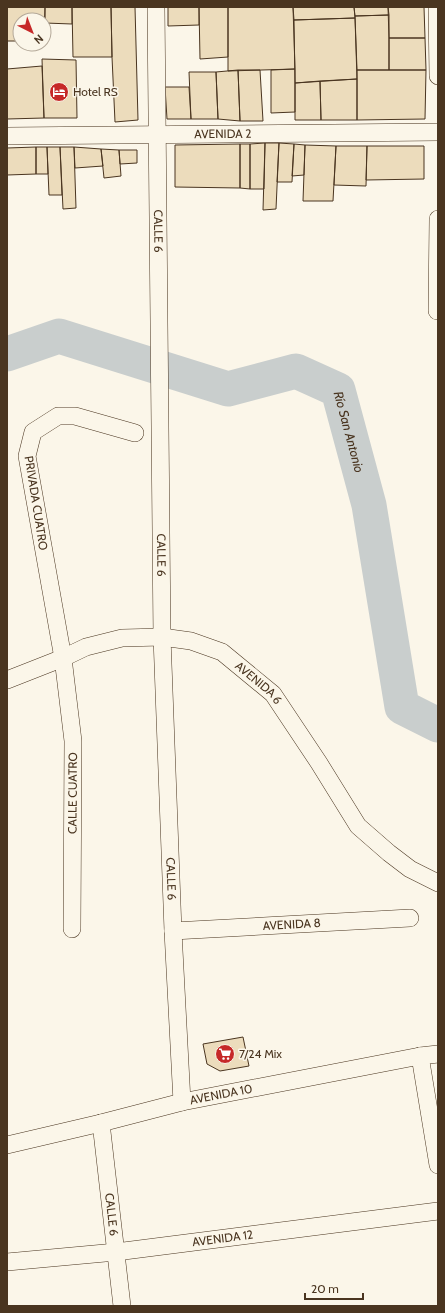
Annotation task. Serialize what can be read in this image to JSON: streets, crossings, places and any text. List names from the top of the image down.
{
  "streets": {
    "street": [
      "AVENIDA 2",
      "CALLE 6",
      "PRIVADA CUATRO",
      "AVENIDA 6",
      "CALLE CUATRO",
      "AVENIDA 8",
      "AVENIDA 10",
      "AVENIDA 12"
    ]
  },
  "crossings": [
    ["AVENIDA 2", "CALLE 6"],
    ["CALLE 6", "AVENIDA 6"],
    ["CALLE 6", "AVENIDA 8"],
    ["CALLE 6", "AVENIDA 10"],
    ["CALLE 6", "AVENIDA 12"],
    ["PRIVADA CUATRO", "AVENIDA 6"],
    ["PRIVADA CUATRO", "CALLE CUATRO"],
    ["AVENIDA 6", "CALLE CUATRO"]
  ],
  "water": ["Río San Antonio"],
  "places": {
    "hotel": ["Hotel RS"],
    "supermarket": ["7/24 Mix"]
  },
  "scale_bar": "20 m",
  "north": "bottom right"
}
